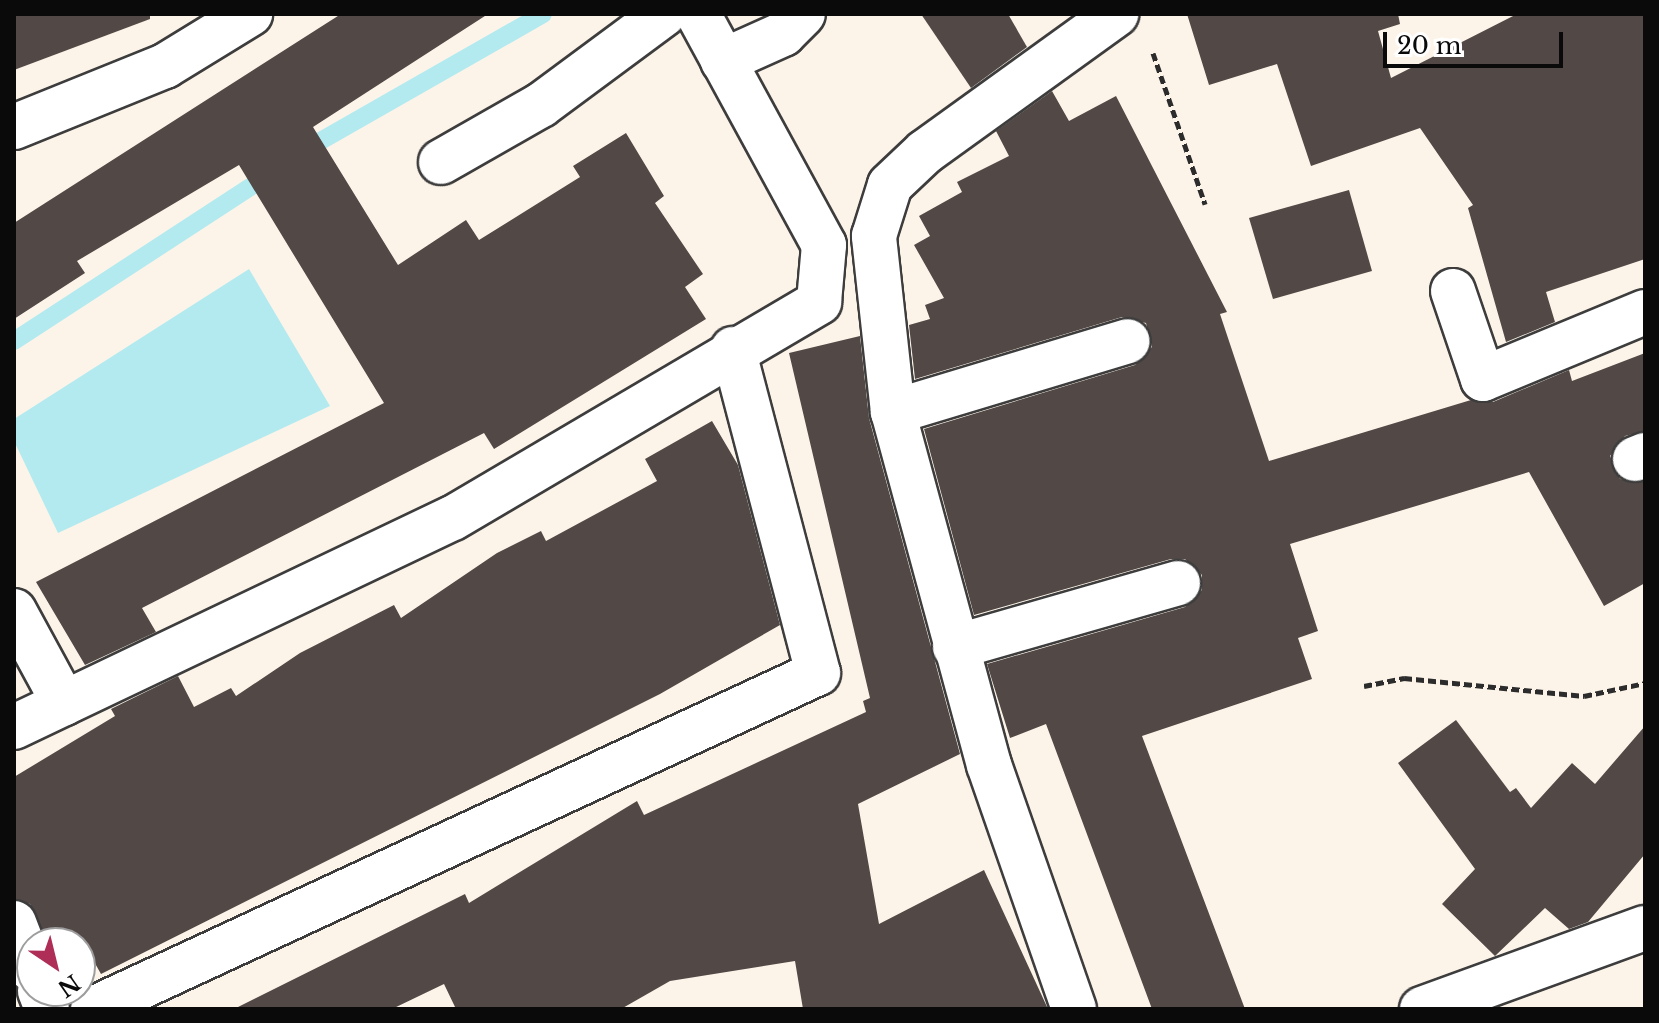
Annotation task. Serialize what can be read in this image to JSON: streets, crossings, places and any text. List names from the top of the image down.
{
  "scale_bar": "20 m",
  "north": "bottom right"
}
